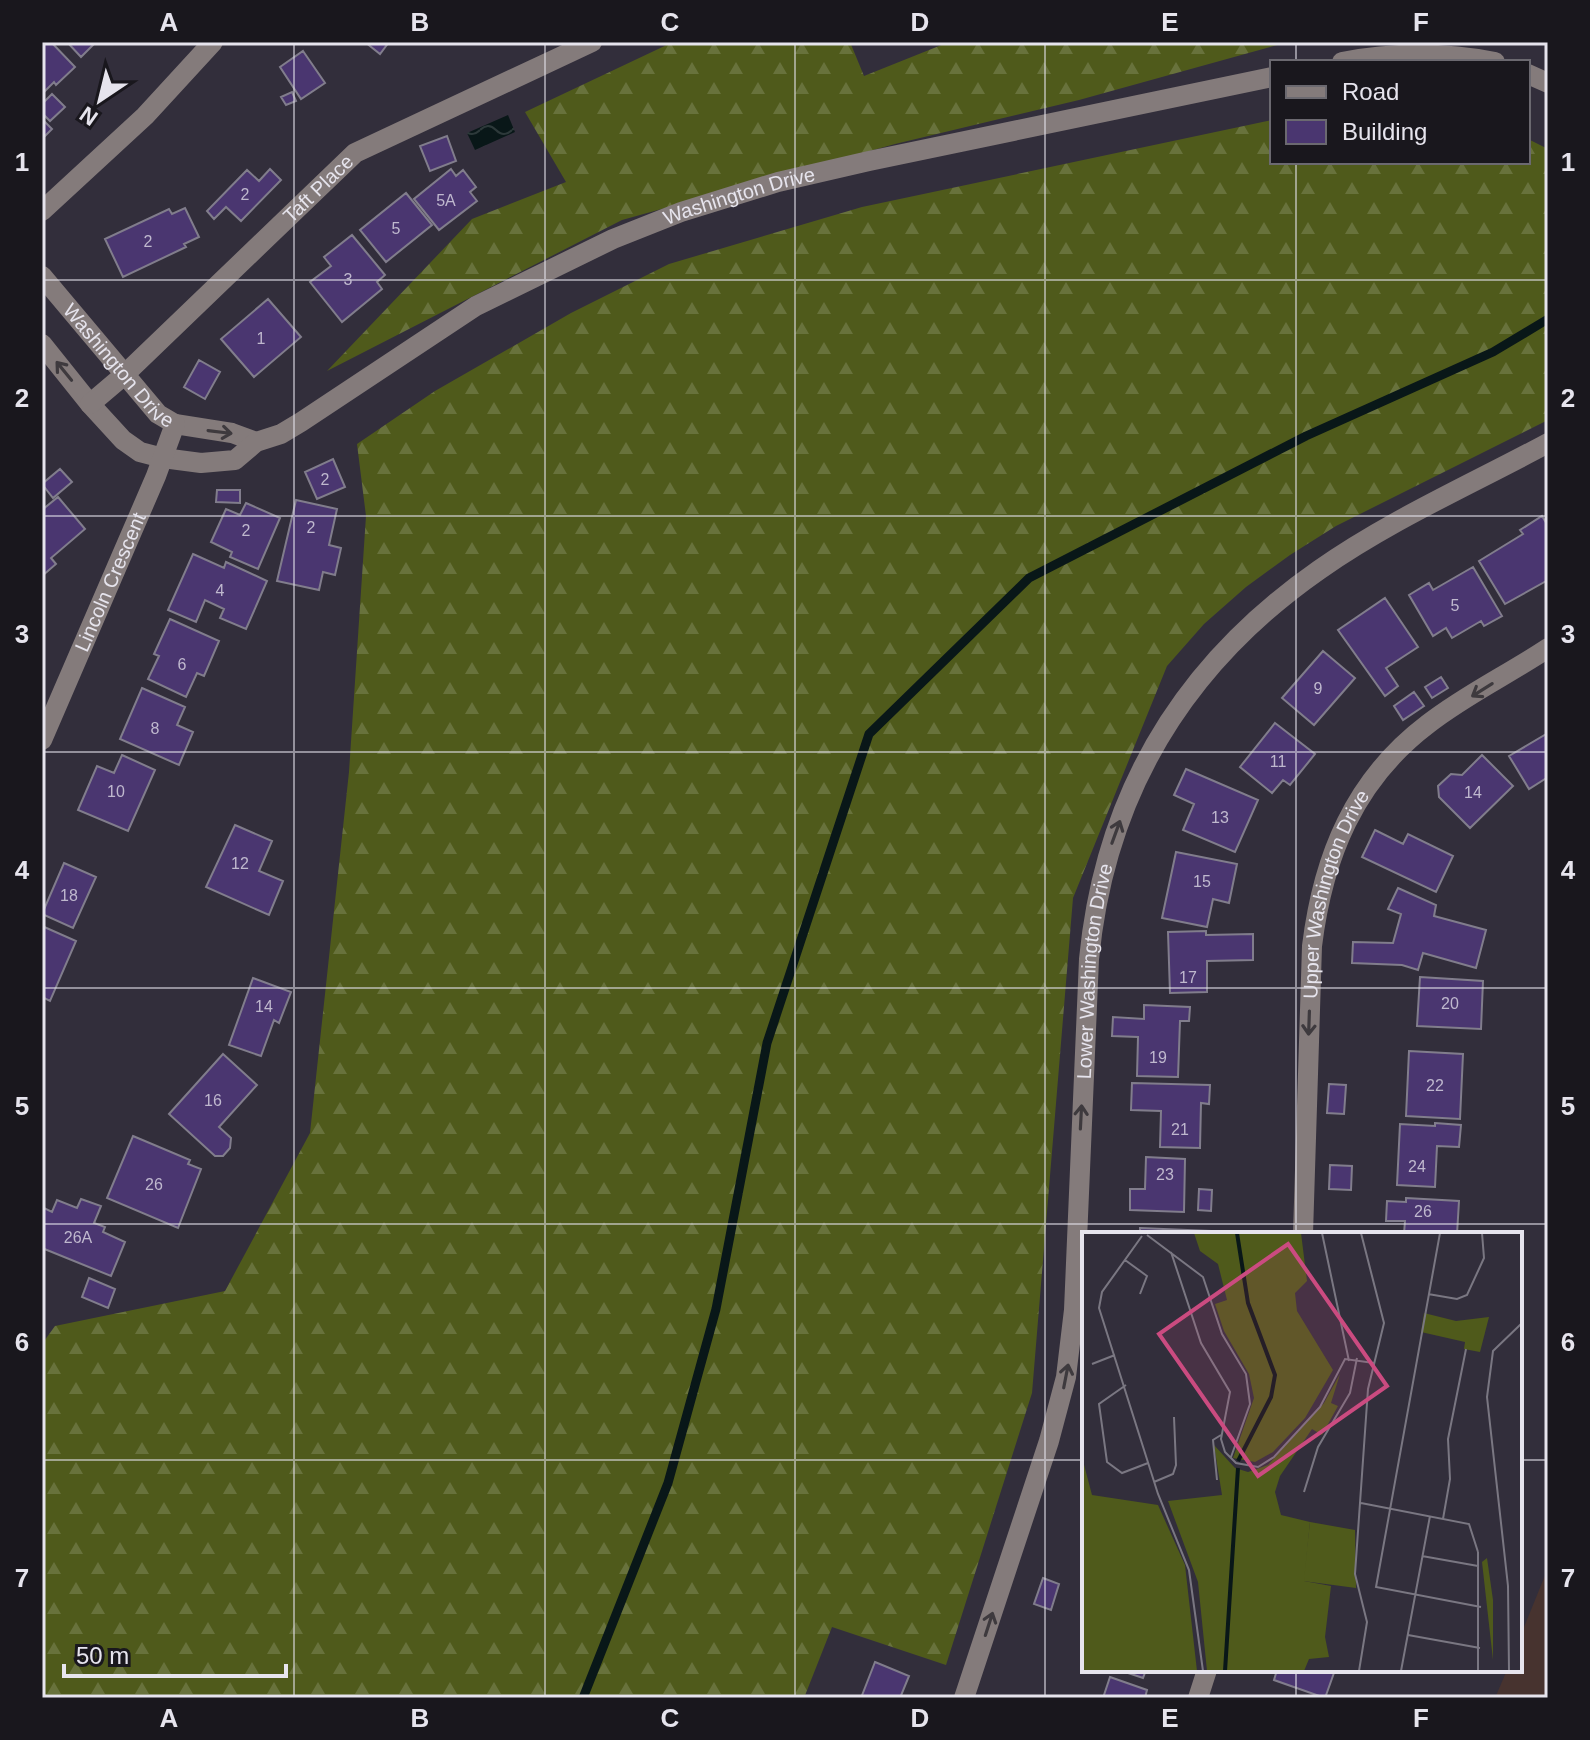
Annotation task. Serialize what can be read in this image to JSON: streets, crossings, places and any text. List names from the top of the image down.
{
  "streets": {
    "street": [
      "Taft Place",
      "Washington Drive",
      "Lincoln Crescent",
      "Upper Washington Drive",
      "Lower Washington Drive"
    ]
  },
  "crossings": [
    ["Taft Place", "Washington Drive"],
    ["Washington Drive", "Lincoln Crescent"]
  ],
  "one_way": ["Upper Washington Drive", "Lower Washington Drive"],
  "house_numbers": [
    "2",
    "5A",
    "5",
    "2",
    "3",
    "1",
    "2",
    "2",
    "2",
    "4",
    "5",
    "6",
    "9",
    "8",
    "11",
    "10",
    "14",
    "13",
    "12",
    "15",
    "18",
    "17",
    "20",
    "14",
    "19",
    "22",
    "16",
    "21",
    "24",
    "23",
    "26",
    "26",
    "26A"
  ],
  "legend": ["Road", "Building"],
  "scale_bar": "50 m",
  "north": "bottom left",
  "grid": {
    "columns": [
      "A",
      "B",
      "C",
      "D",
      "E",
      "F"
    ],
    "rows": [
      "1",
      "2",
      "3",
      "4",
      "5",
      "6",
      "7"
    ]
  }
}
